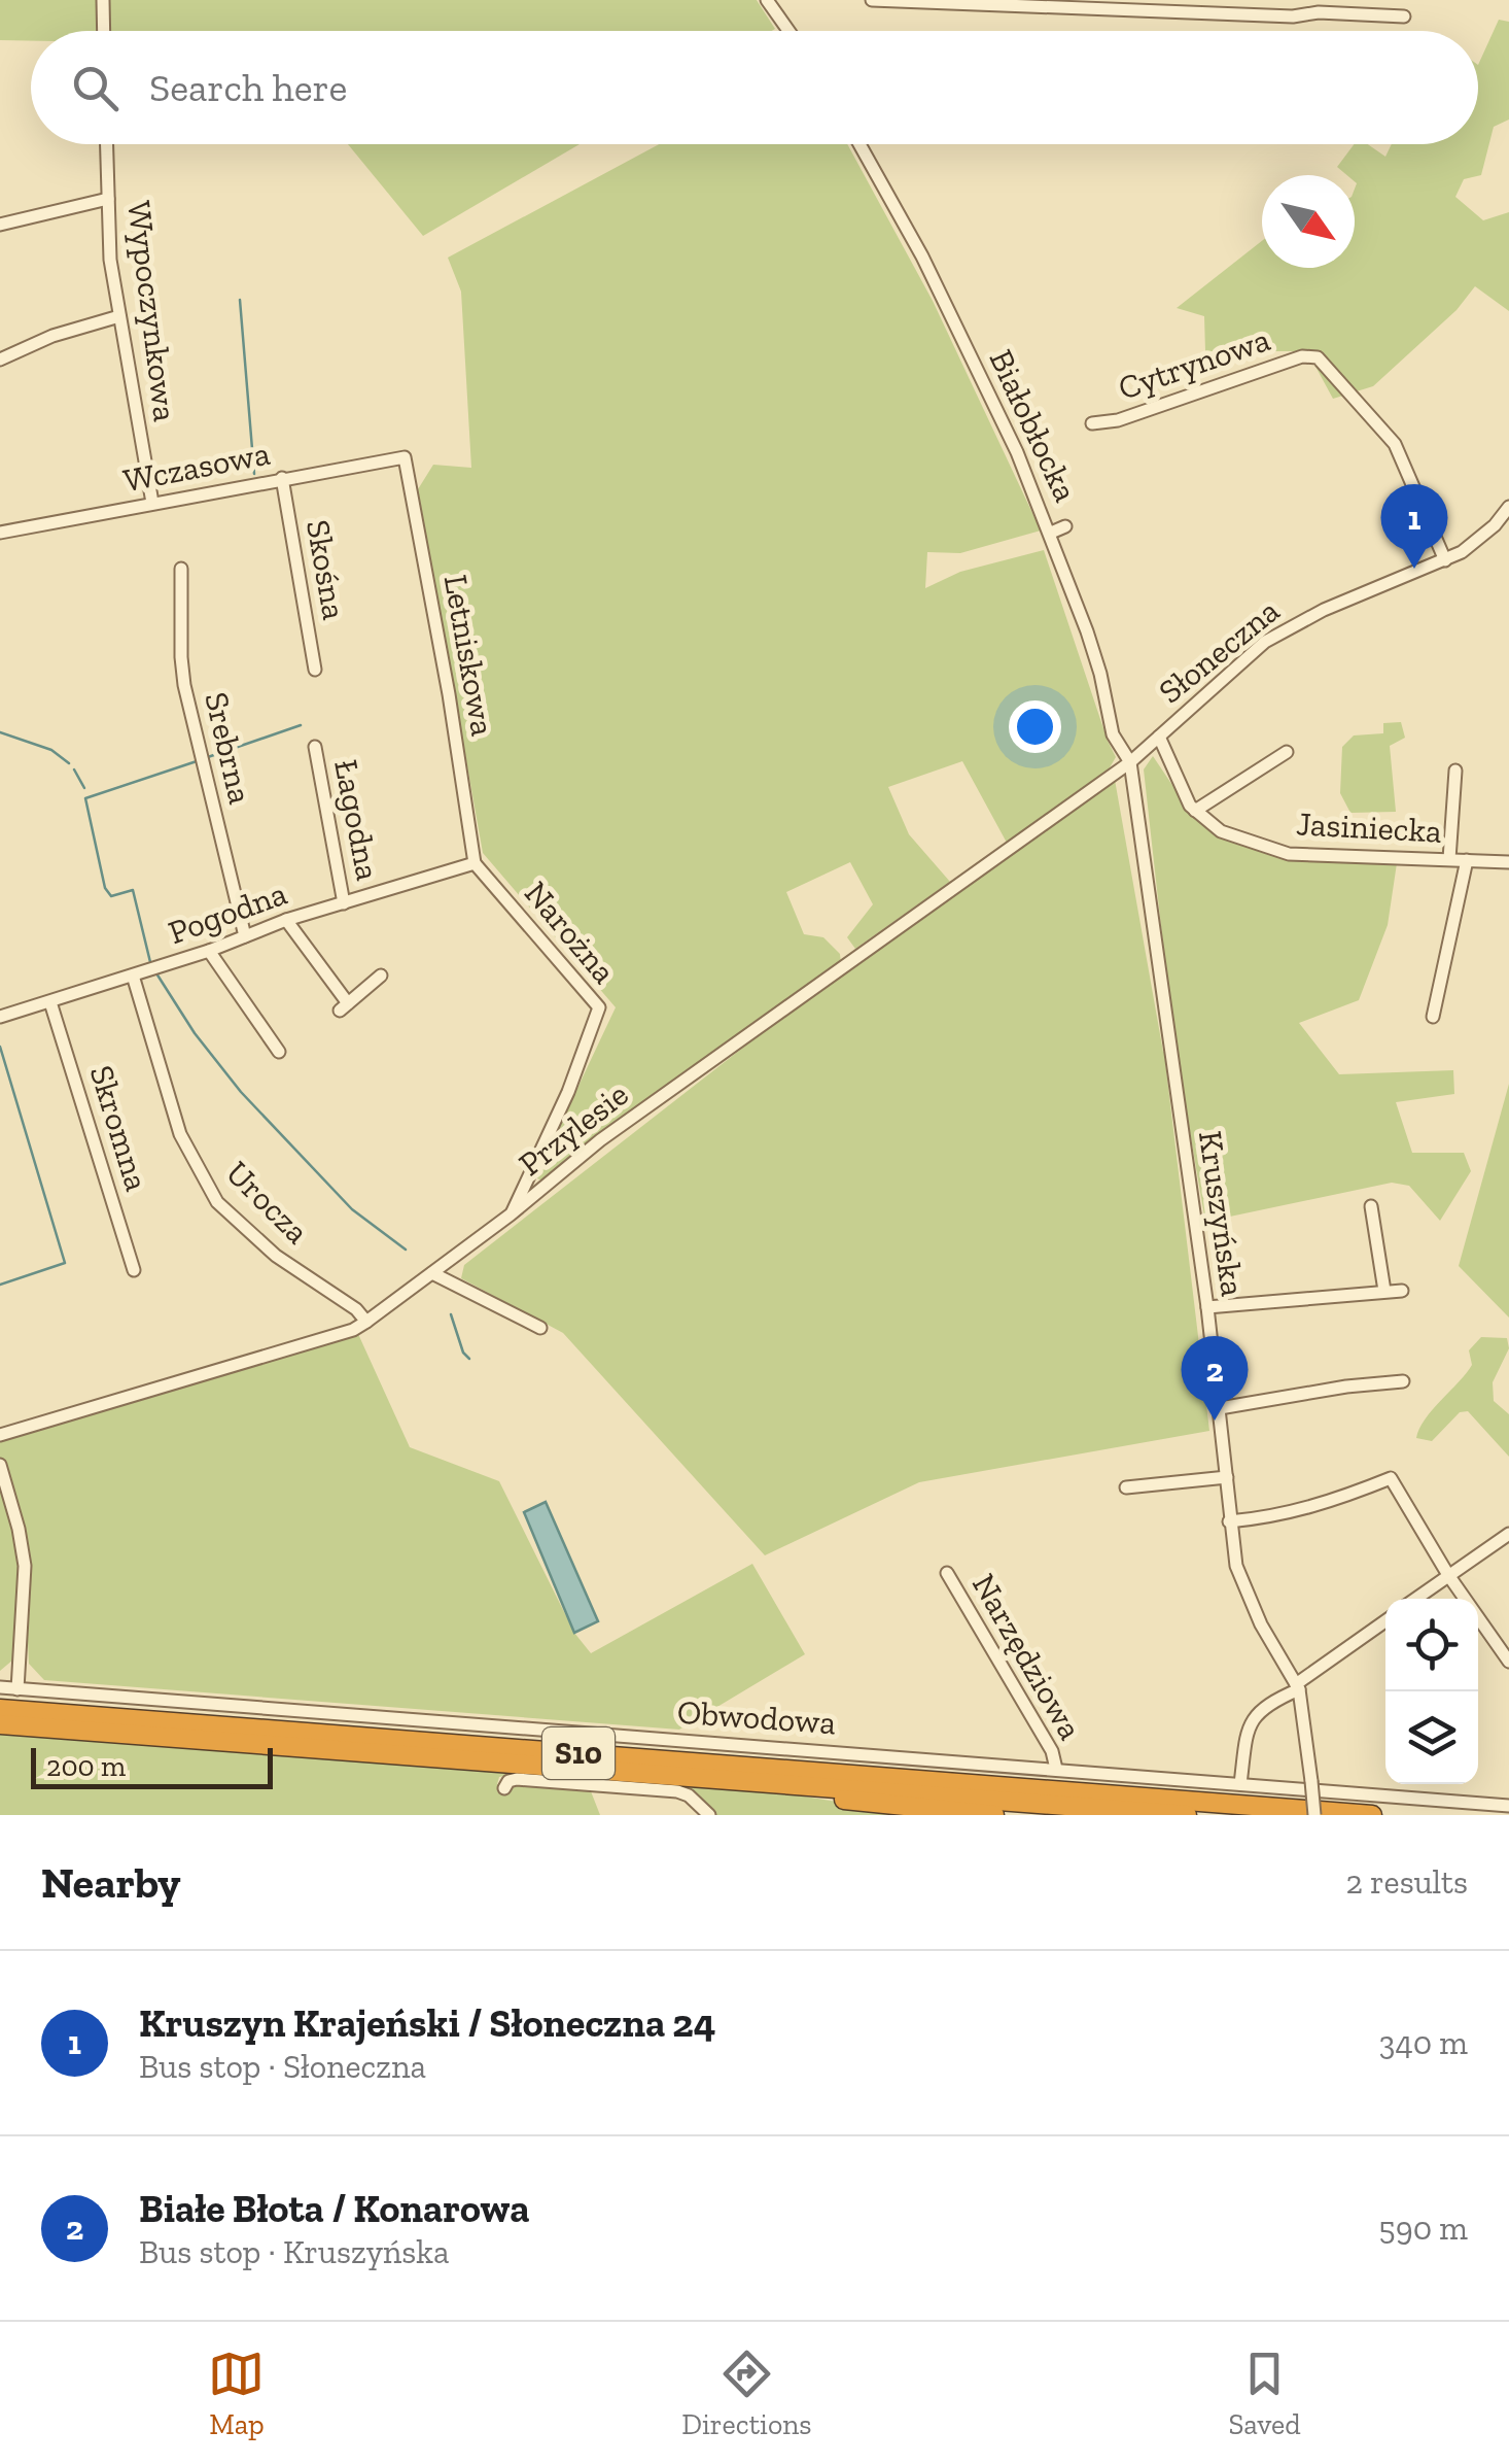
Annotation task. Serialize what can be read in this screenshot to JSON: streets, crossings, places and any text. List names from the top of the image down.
{
  "streets": {
    "highway": ["S10"],
    "street": [
      "Wypoczynkowa",
      "Cytrynowa",
      "Białobłocka",
      "Wczasowa",
      "Skośna",
      "Słoneczna",
      "Letniskowa",
      "Srebrna",
      "Łagodna",
      "Jasiniecka",
      "Pogodna",
      "Narożna",
      "Skromna",
      "Przylesie",
      "Urocza",
      "Kruszyńska",
      "Narzędziowa",
      "Obwodowa"
    ]
  },
  "crossings": [
    ["Wypoczynkowa", "Wczasowa"],
    ["Cytrynowa", "Słoneczna"],
    ["Białobłocka", "Słoneczna"],
    ["Białobłocka", "Przylesie"],
    ["Białobłocka", "Kruszyńska"],
    ["Wczasowa", "Skośna"],
    ["Wczasowa", "Letniskowa"],
    ["Słoneczna", "Przylesie"],
    ["Słoneczna", "Kruszyńska"],
    ["Letniskowa", "Pogodna"],
    ["Letniskowa", "Narożna"],
    ["Srebrna", "Pogodna"],
    ["Łagodna", "Pogodna"],
    ["Pogodna", "Narożna"],
    ["Pogodna", "Skromna"],
    ["Pogodna", "Urocza"],
    ["Narożna", "Przylesie"],
    ["Przylesie", "Urocza"],
    ["Przylesie", "Kruszyńska"],
    ["Narzędziowa", "Obwodowa"]
  ],
  "scale_bar": "200 m",
  "north": "bottom right",
  "page": {
    "search": "Search here",
    "pins": ["1", "2"],
    "scale": "200 m",
    "heading": ["Nearby", "2 results"],
    "list": [
      {
        "mark": "1",
        "name": "Kruszyn Krajeński / Słoneczna 24",
        "note": "Bus stop · Słoneczna",
        "value": "340 m"
      },
      {
        "mark": "2",
        "name": "Białe Błota / Konarowa",
        "note": "Bus stop · Kruszyńska",
        "value": "590 m"
      }
    ],
    "nav": ["Map", "Directions", "Saved"]
  }
}
